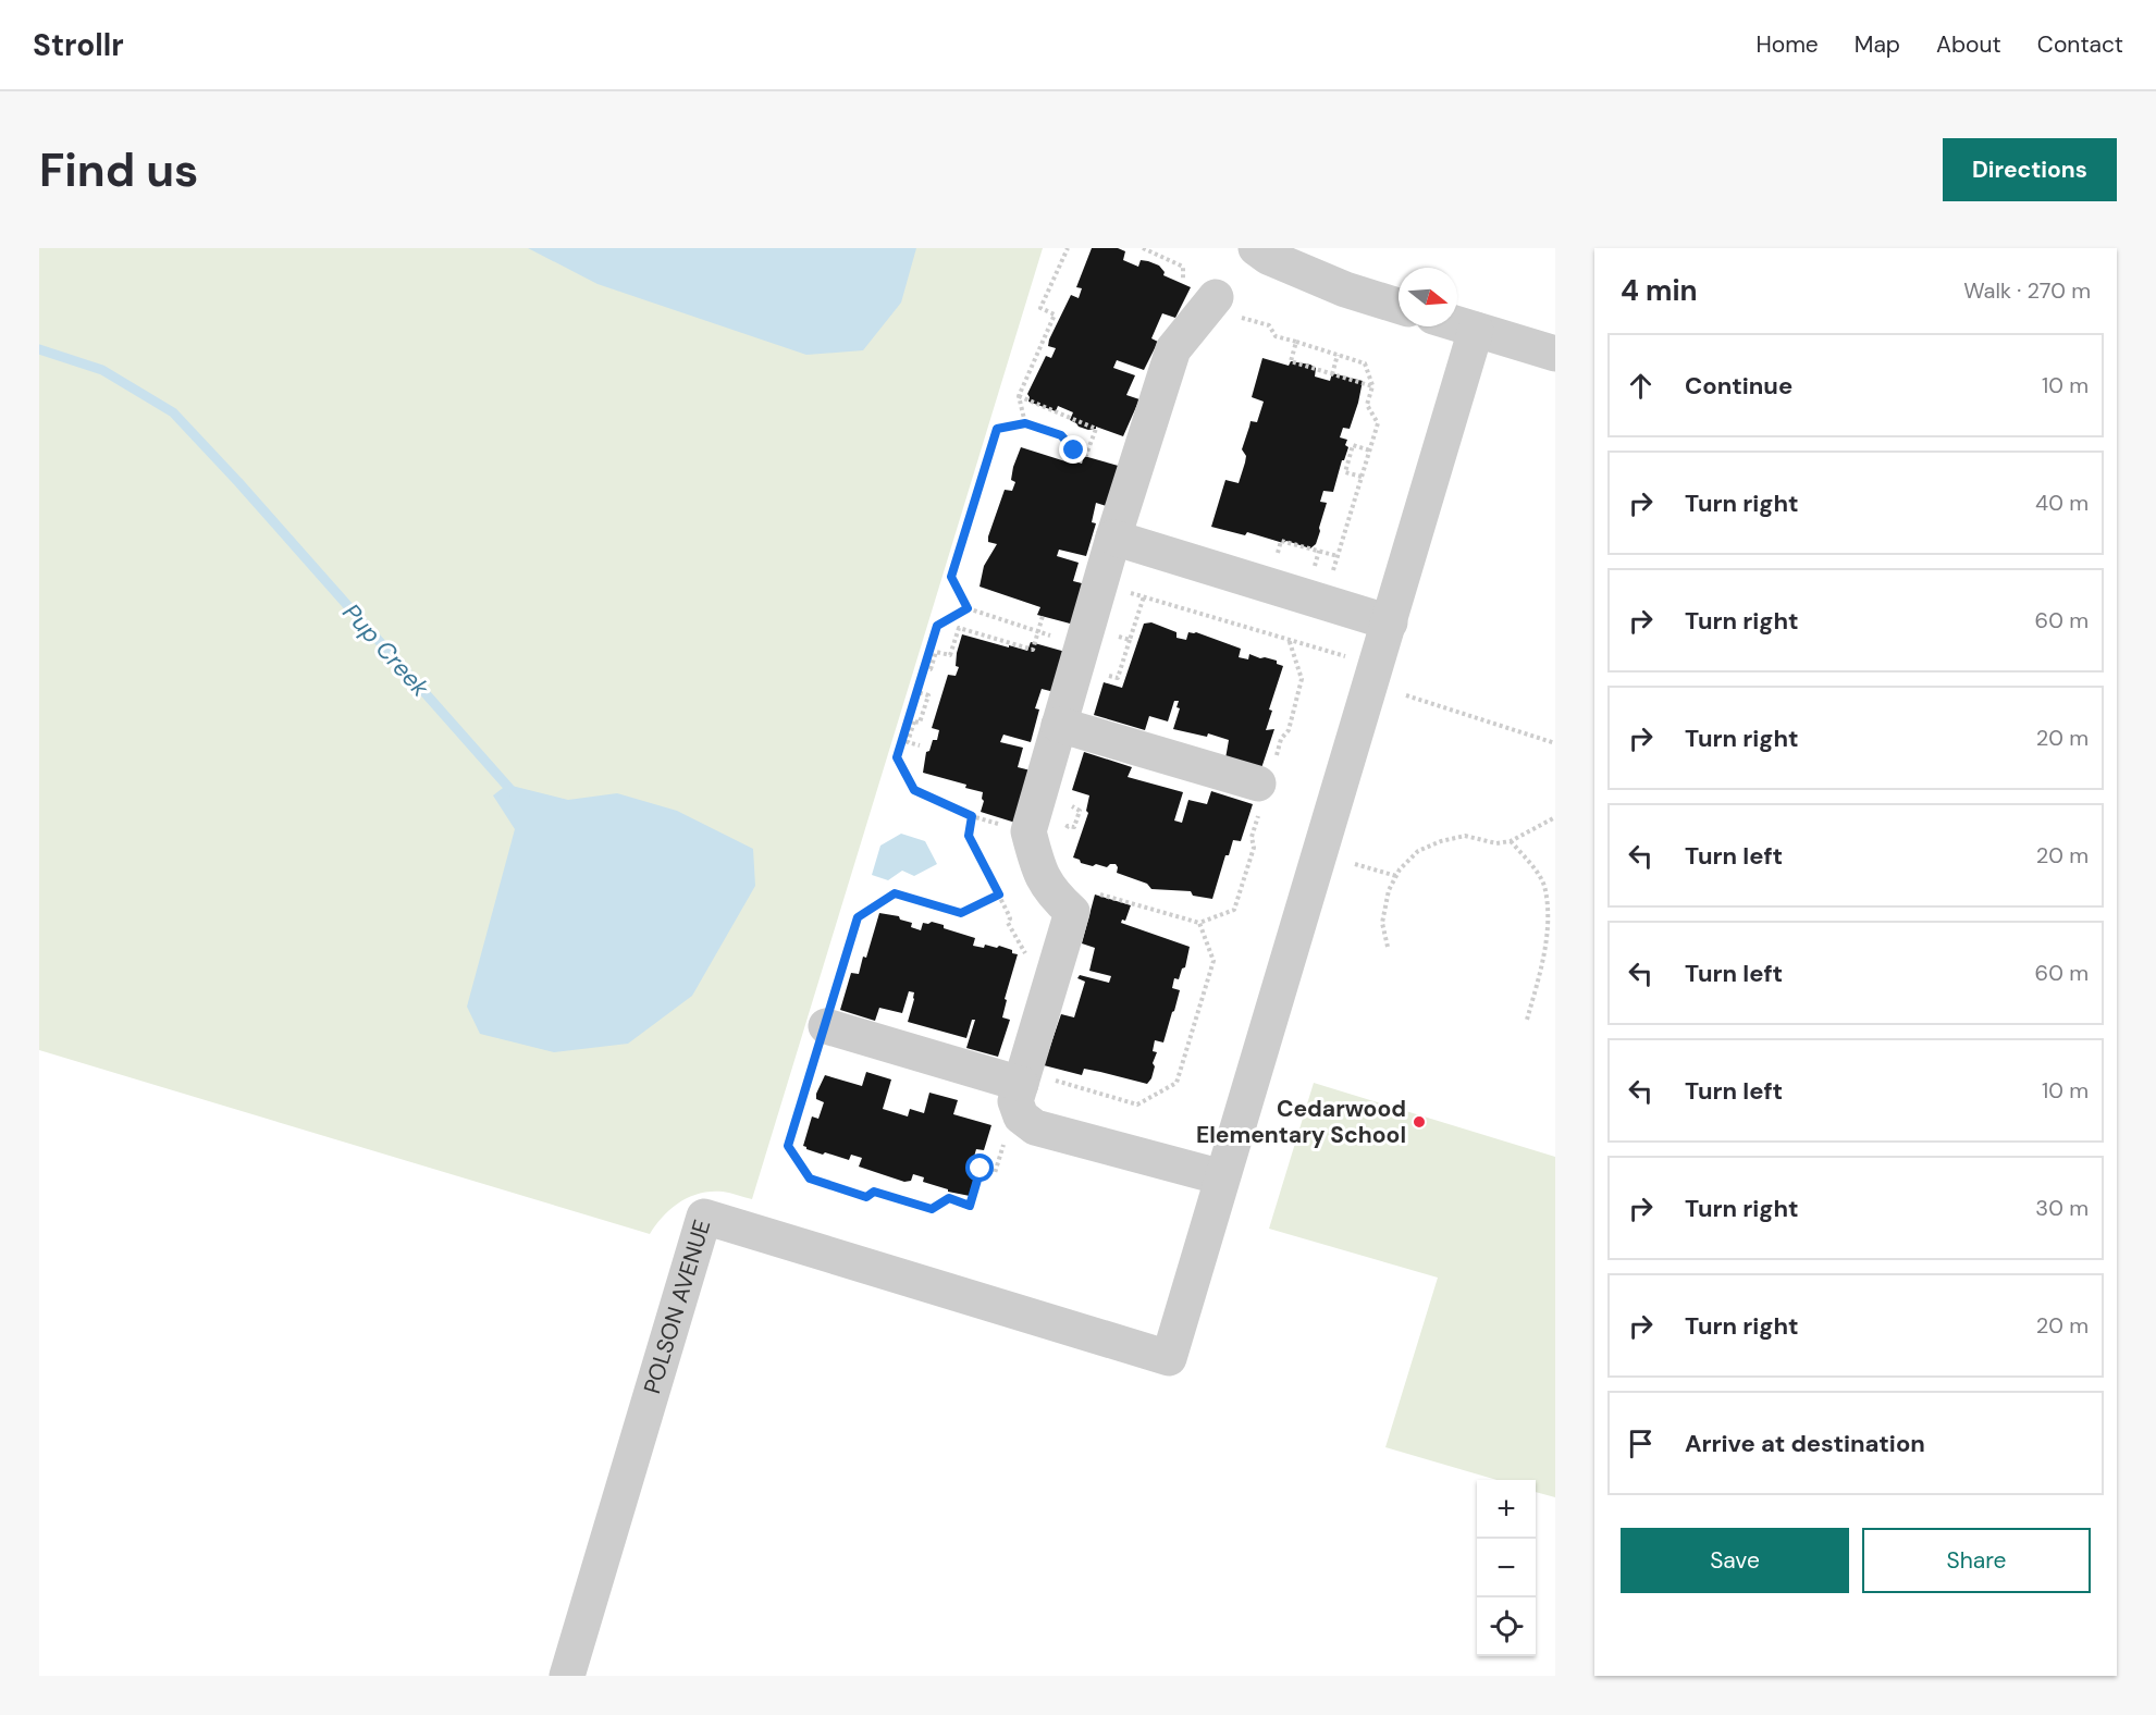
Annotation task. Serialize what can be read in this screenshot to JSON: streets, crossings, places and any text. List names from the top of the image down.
{
  "streets": {
    "street": ["POLSON AVENUE"]
  },
  "water": ["Pup Creek"],
  "places": ["Cedarwood Elementary School"],
  "north": "right",
  "page": {
    "header": "Strollr",
    "nav": [
      "Home",
      "Map",
      "About",
      "Contact"
    ],
    "buttons": [
      "Directions",
      ["Save", "Share"]
    ],
    "title": "Find us",
    "heading": ["4 min", "Walk · 270 m"],
    "list": [
      ["Continue", "10 m"],
      ["Turn right", "40 m"],
      ["Turn right", "60 m"],
      ["Turn right", "20 m"],
      ["Turn left", "20 m"],
      ["Turn left", "60 m"],
      ["Turn left", "10 m"],
      ["Turn right", "30 m"],
      ["Turn right", "20 m"],
      "Arrive at destination"
    ],
    "map_buttons": ["+", "−"]
  }
}
